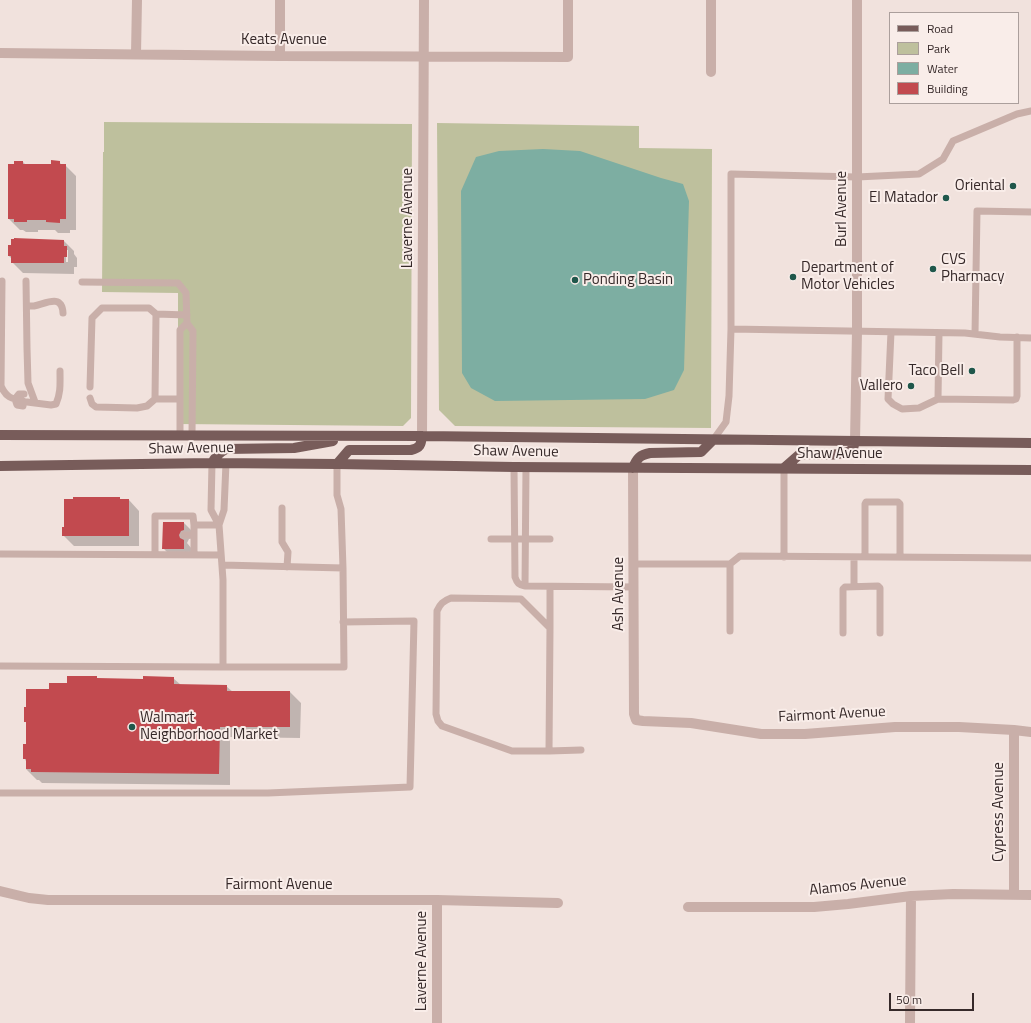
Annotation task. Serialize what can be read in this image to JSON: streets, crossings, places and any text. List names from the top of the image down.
{
  "streets": {
    "main road": ["Shaw Avenue"],
    "street": [
      "Keats Avenue",
      "Burl Avenue",
      "Laverne Avenue",
      "Ash Avenue",
      "Fairmont Avenue",
      "Cypress Avenue",
      "Alamos Avenue"
    ]
  },
  "crossings": [
    ["Keats Avenue", "Laverne Avenue"],
    ["Burl Avenue", "Shaw Avenue"],
    ["Laverne Avenue", "Shaw Avenue"],
    ["Laverne Avenue", "Fairmont Avenue"],
    ["Shaw Avenue", "Ash Avenue"],
    ["Ash Avenue", "Fairmont Avenue"],
    ["Fairmont Avenue", "Cypress Avenue"],
    ["Cypress Avenue", "Alamos Avenue"]
  ],
  "places": [
    "Oriental",
    "El Matador",
    "CVS Pharmacy",
    "Department of Motor Vehicles",
    "Ponding Basin",
    "Taco Bell",
    "Vallero",
    "Walmart Neighborhood Market"
  ],
  "legend": [
    "Road",
    "Park",
    "Water",
    "Building"
  ],
  "scale_bar": "50 m"
}
